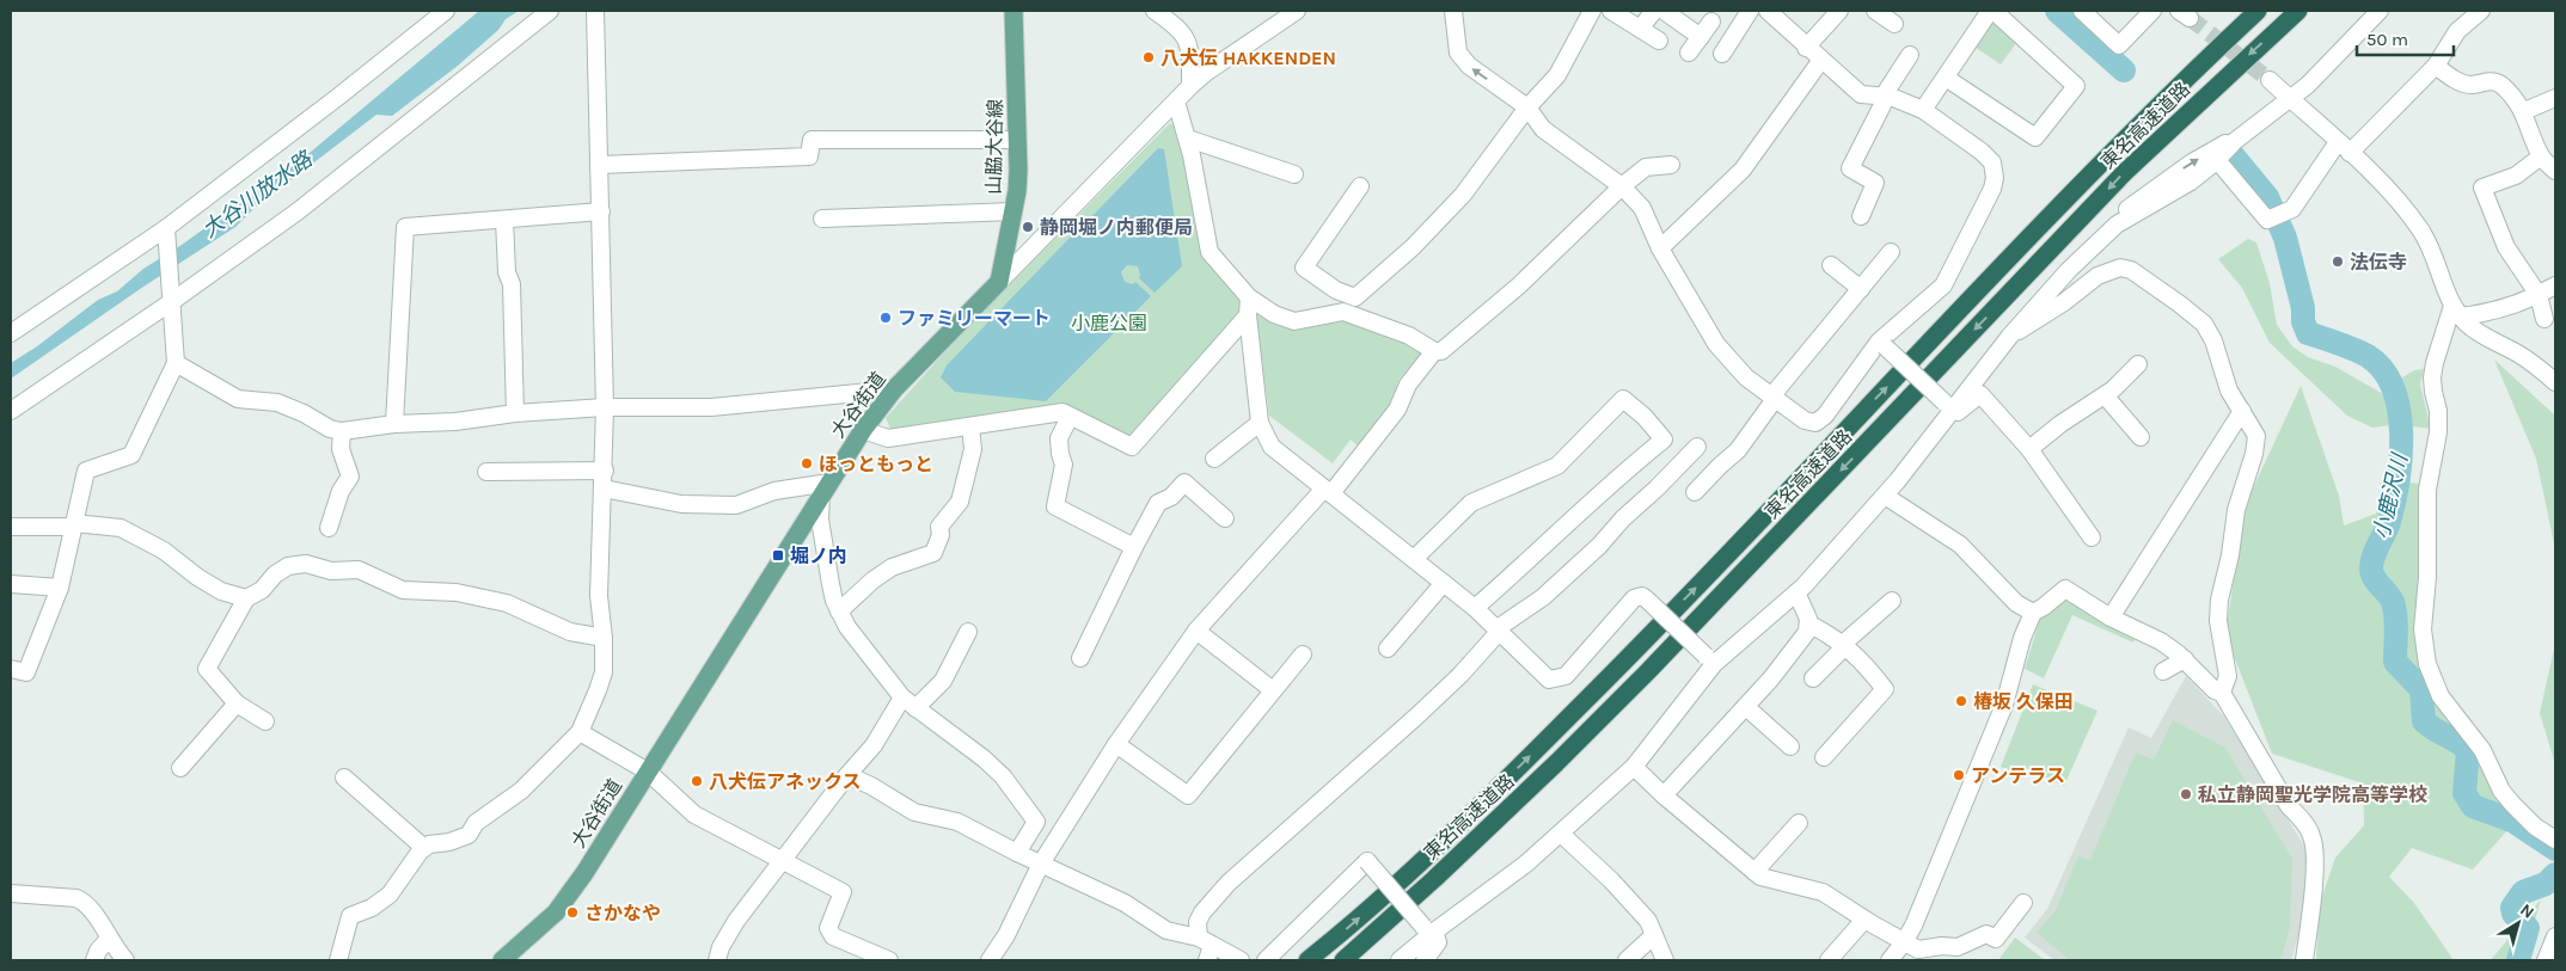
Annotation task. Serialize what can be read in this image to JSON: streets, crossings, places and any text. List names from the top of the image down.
{
  "streets": {
    "highway": ["東名高速道路"],
    "main road": ["山脇大谷線", "大谷街道"]
  },
  "crossings": [
    ["山脇大谷線", "大谷街道"]
  ],
  "water": ["大谷川放水路", "小鹿沢川"],
  "parks": ["小鹿公園"],
  "places": {
    "other": [
      "八犬伝 HAKKENDEN",
      "静岡堀ノ内郵便局",
      "法伝寺",
      "ファミリーマート",
      "ほっともっと",
      "椿坂 久保田",
      "アンテラス",
      "八犬伝アネックス",
      "私立静岡聖光学院高等学校",
      "さかなや"
    ],
    "transit": ["堀ノ内"]
  },
  "scale_bar": "50 m",
  "north": "top right"
}
